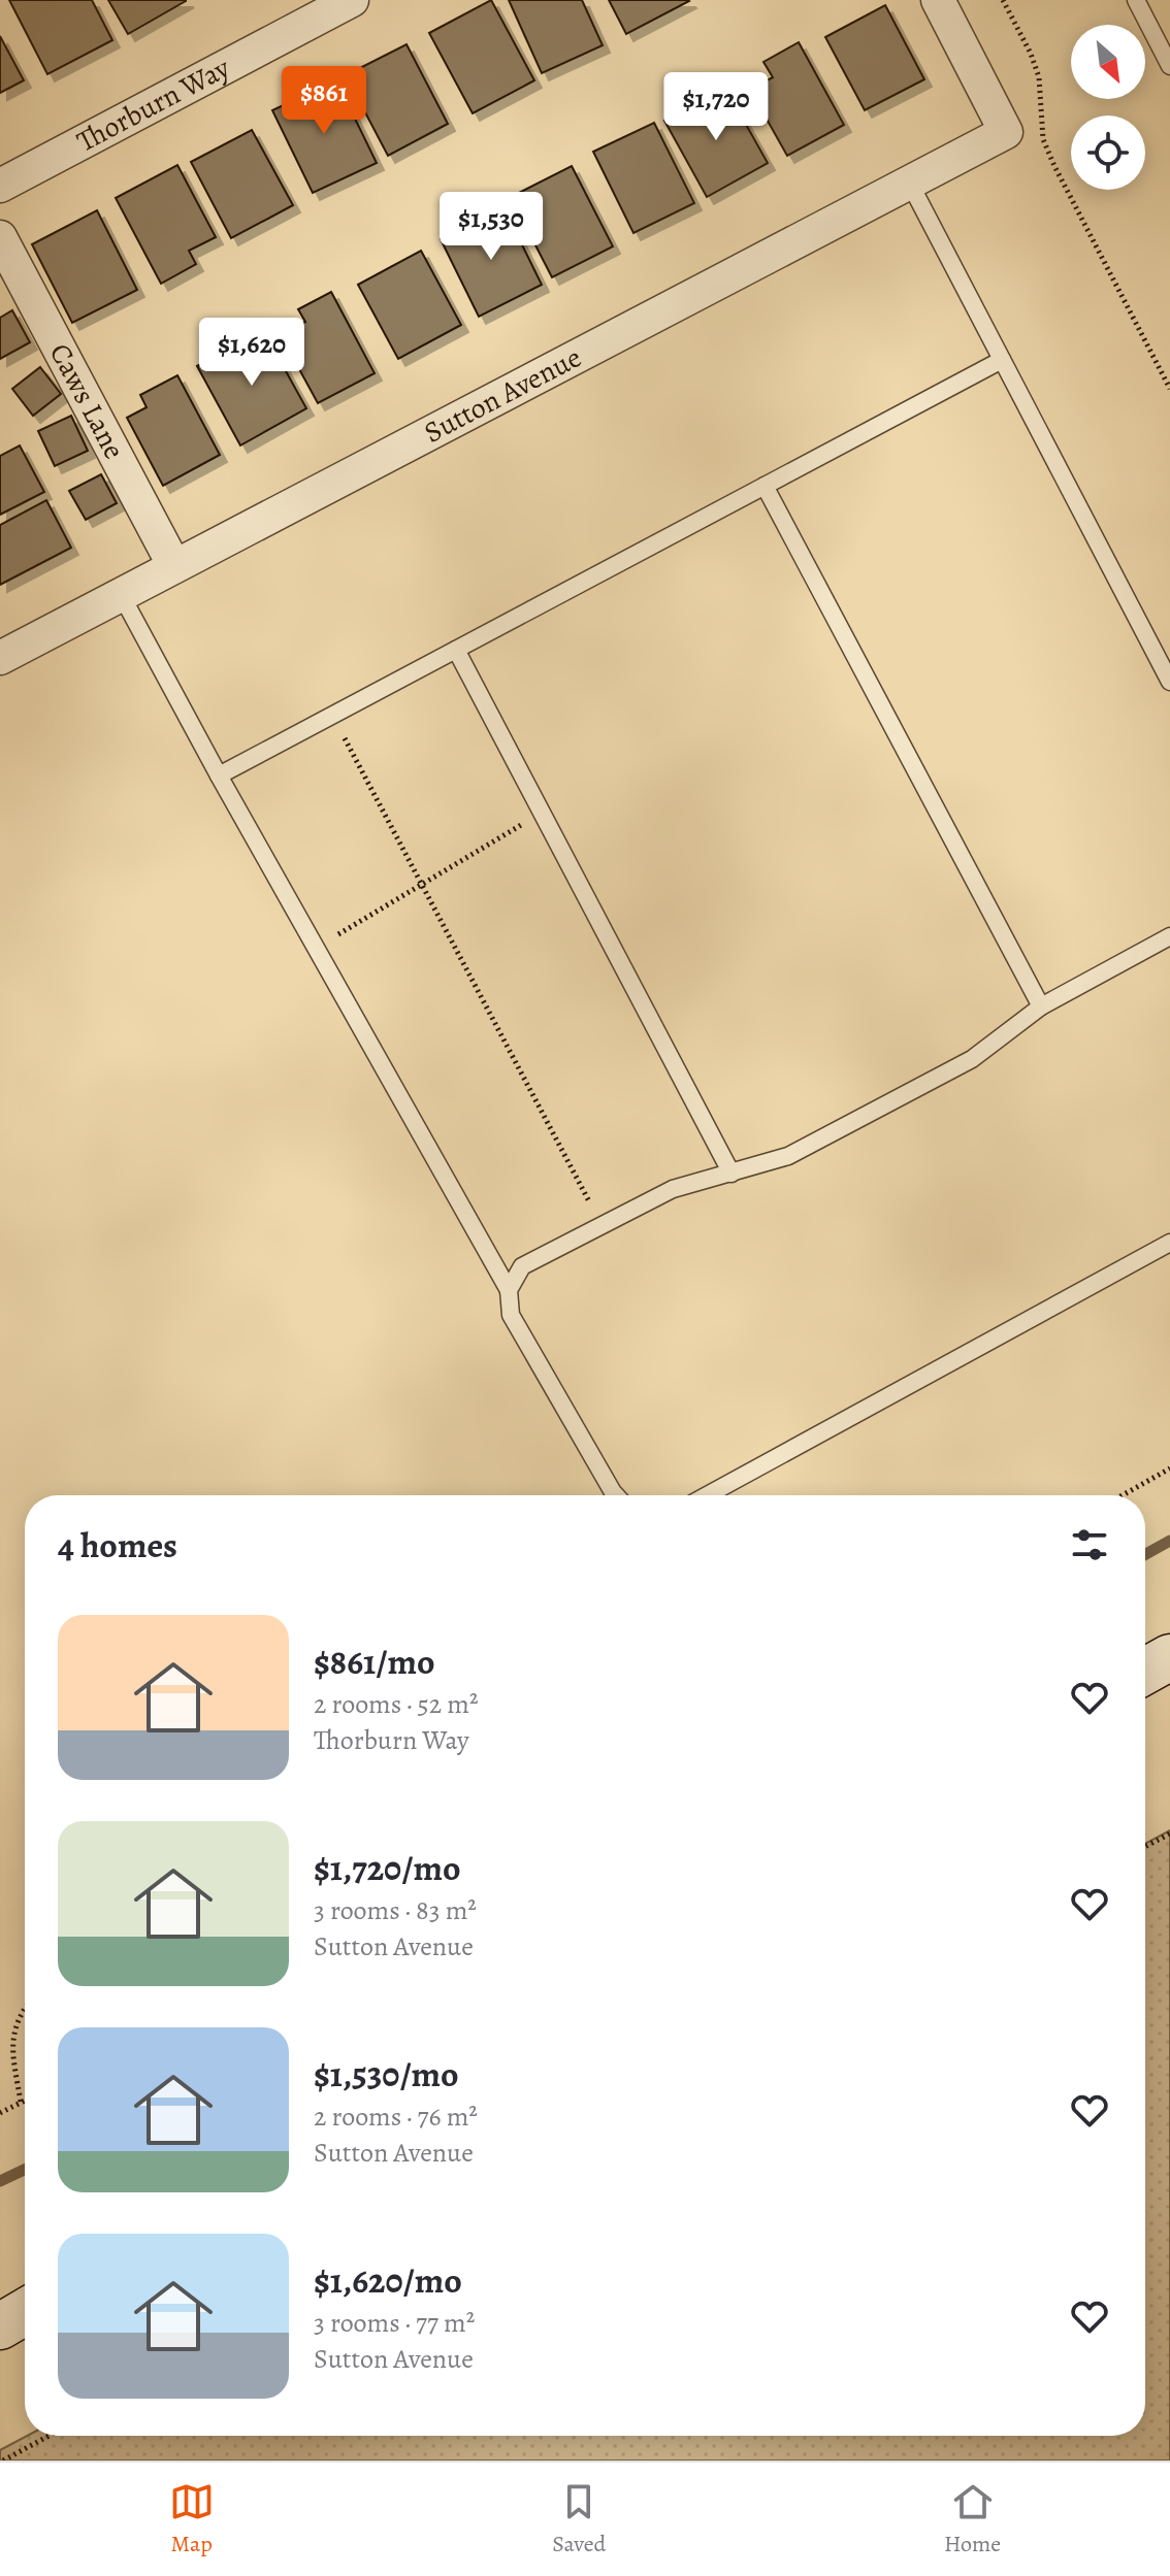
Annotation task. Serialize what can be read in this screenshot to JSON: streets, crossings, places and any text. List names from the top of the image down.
{
  "streets": {
    "street": ["Thorburn Way", "Sutton Avenue", "Caws Lane"]
  },
  "crossings": [
    ["Sutton Avenue", "Caws Lane"]
  ],
  "north": "bottom right",
  "page": {
    "price": [
      "$861",
      "$1,720",
      "$1,530",
      "$1,620"
    ],
    "heading": "4 homes",
    "list": [
      {
        "name": "$861/mo",
        "note": "2 rooms · 52 m² · Thorburn Way"
      },
      {
        "name": "$1,720/mo",
        "note": "3 rooms · 83 m² · Sutton Avenue"
      },
      {
        "name": "$1,530/mo",
        "note": "2 rooms · 76 m² · Sutton Avenue"
      },
      {
        "name": "$1,620/mo",
        "note": "3 rooms · 77 m² · Sutton Avenue"
      }
    ],
    "tabs": ["Map", "Saved", "Home"]
  }
}
